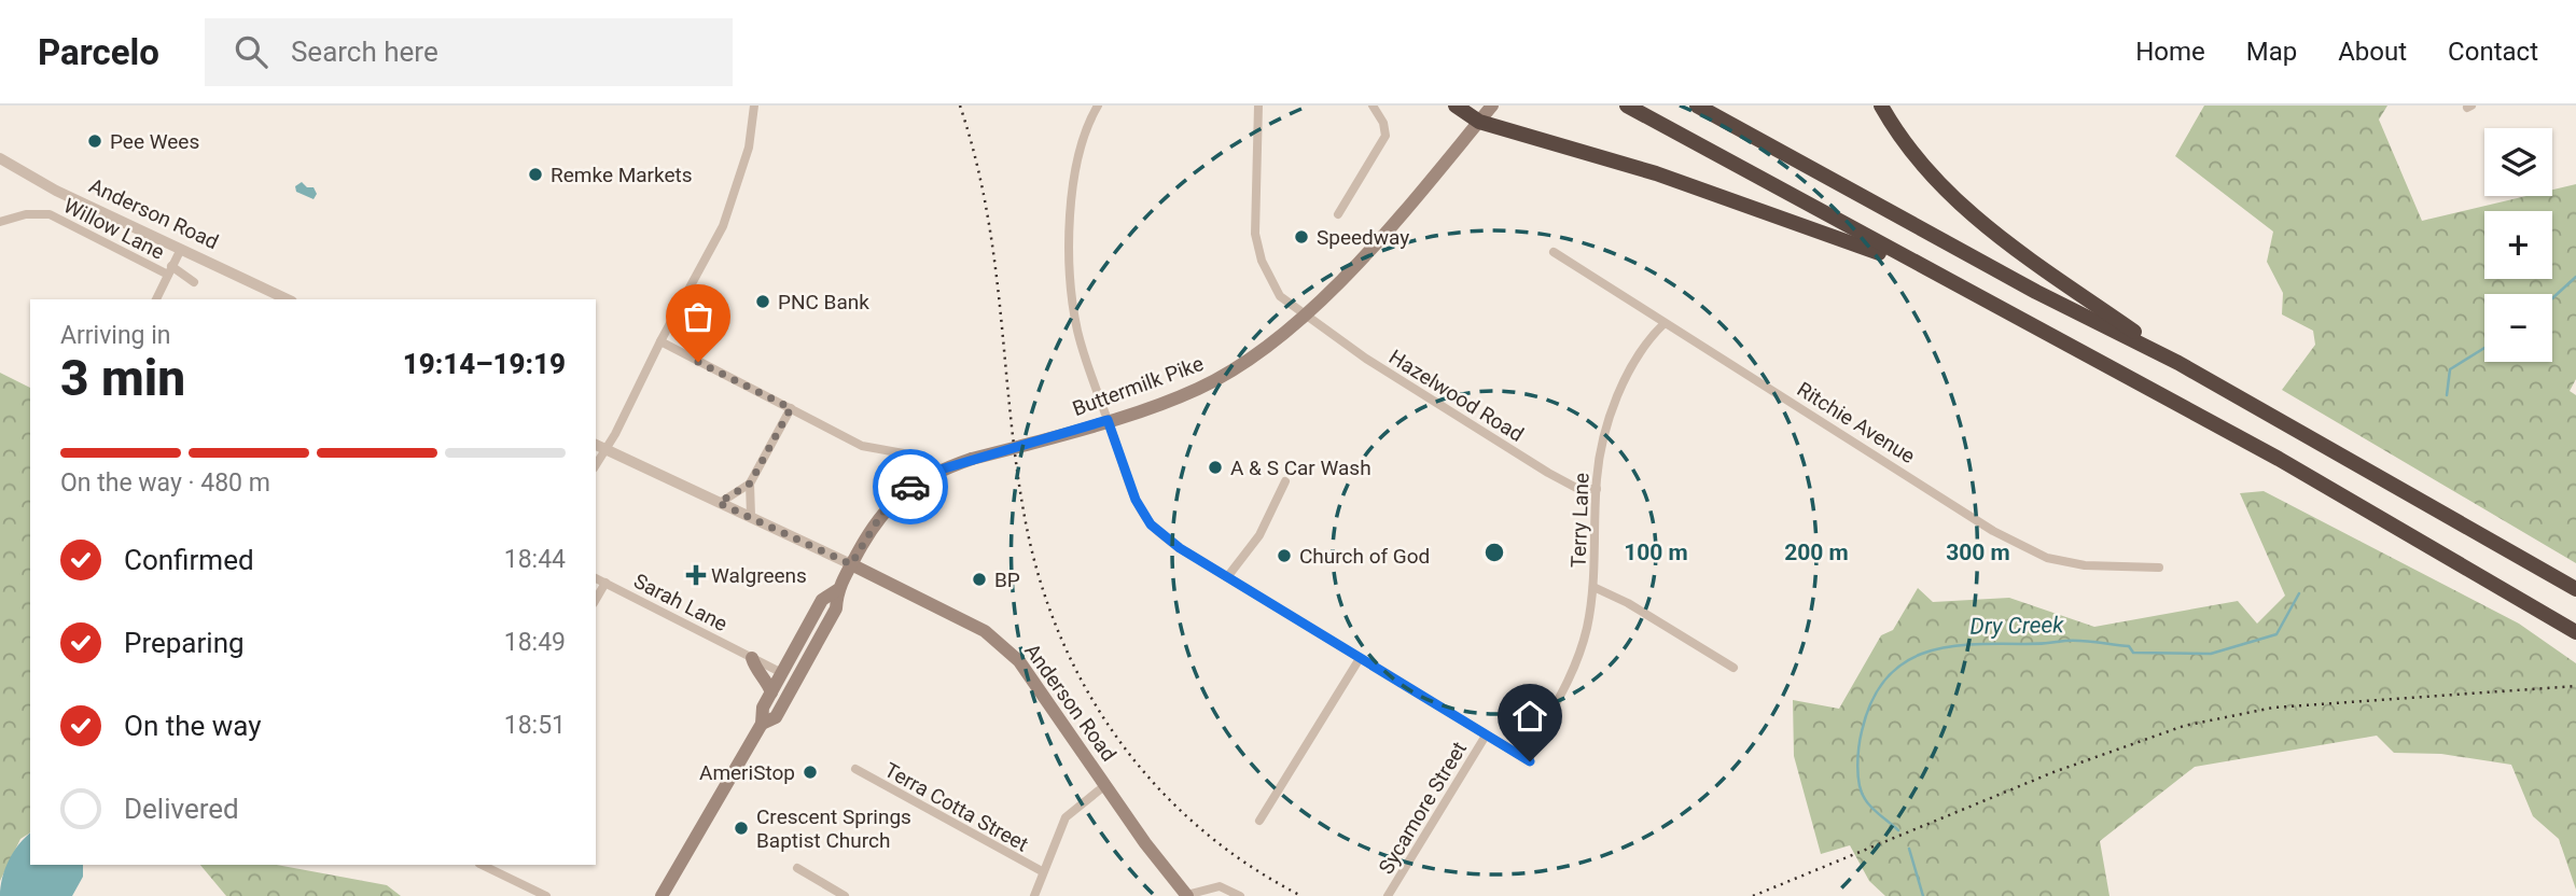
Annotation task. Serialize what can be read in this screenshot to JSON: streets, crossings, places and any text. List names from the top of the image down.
{
  "streets": {
    "main road": ["Anderson Road", "Buttermilk Pike"],
    "street": [
      "Willow Lane",
      "Hazelwood Road",
      "Ritchie Avenue",
      "Terry Lane",
      "Sarah Lane",
      "Terra Cotta Street",
      "Sycamore Street"
    ]
  },
  "crossings": [
    ["Anderson Road", "Buttermilk Pike"],
    ["Buttermilk Pike", "Hazelwood Road"],
    ["Buttermilk Pike", "Sarah Lane"],
    ["Hazelwood Road", "Terry Lane"],
    ["Ritchie Avenue", "Terry Lane"],
    ["Terry Lane", "Sycamore Street"]
  ],
  "water": ["Dry Creek"],
  "places": {
    "other": [
      "Pee Wees",
      "Remke Markets",
      "Speedway",
      "PNC Bank",
      "A & S Car Wash",
      "Church of God",
      "BP",
      "AmeriStop",
      "Crescent Springs Baptist Church"
    ],
    "health": ["Walgreens"]
  },
  "page": {
    "header": "Parcelo",
    "search": "Search here",
    "nav": [
      "Home",
      "Map",
      "About",
      "Contact"
    ],
    "map_buttons": ["+", "−"],
    "heading": ["3 min", "Arriving in", "19:14–19:19"],
    "bar": "On the way · 480 m",
    "list": [
      ["Confirmed", "18:44"],
      ["Preparing", "18:49"],
      ["On the way", "18:51"],
      "Delivered"
    ]
  },
  "rings": ["100 m", "200 m", "300 m"]
}
